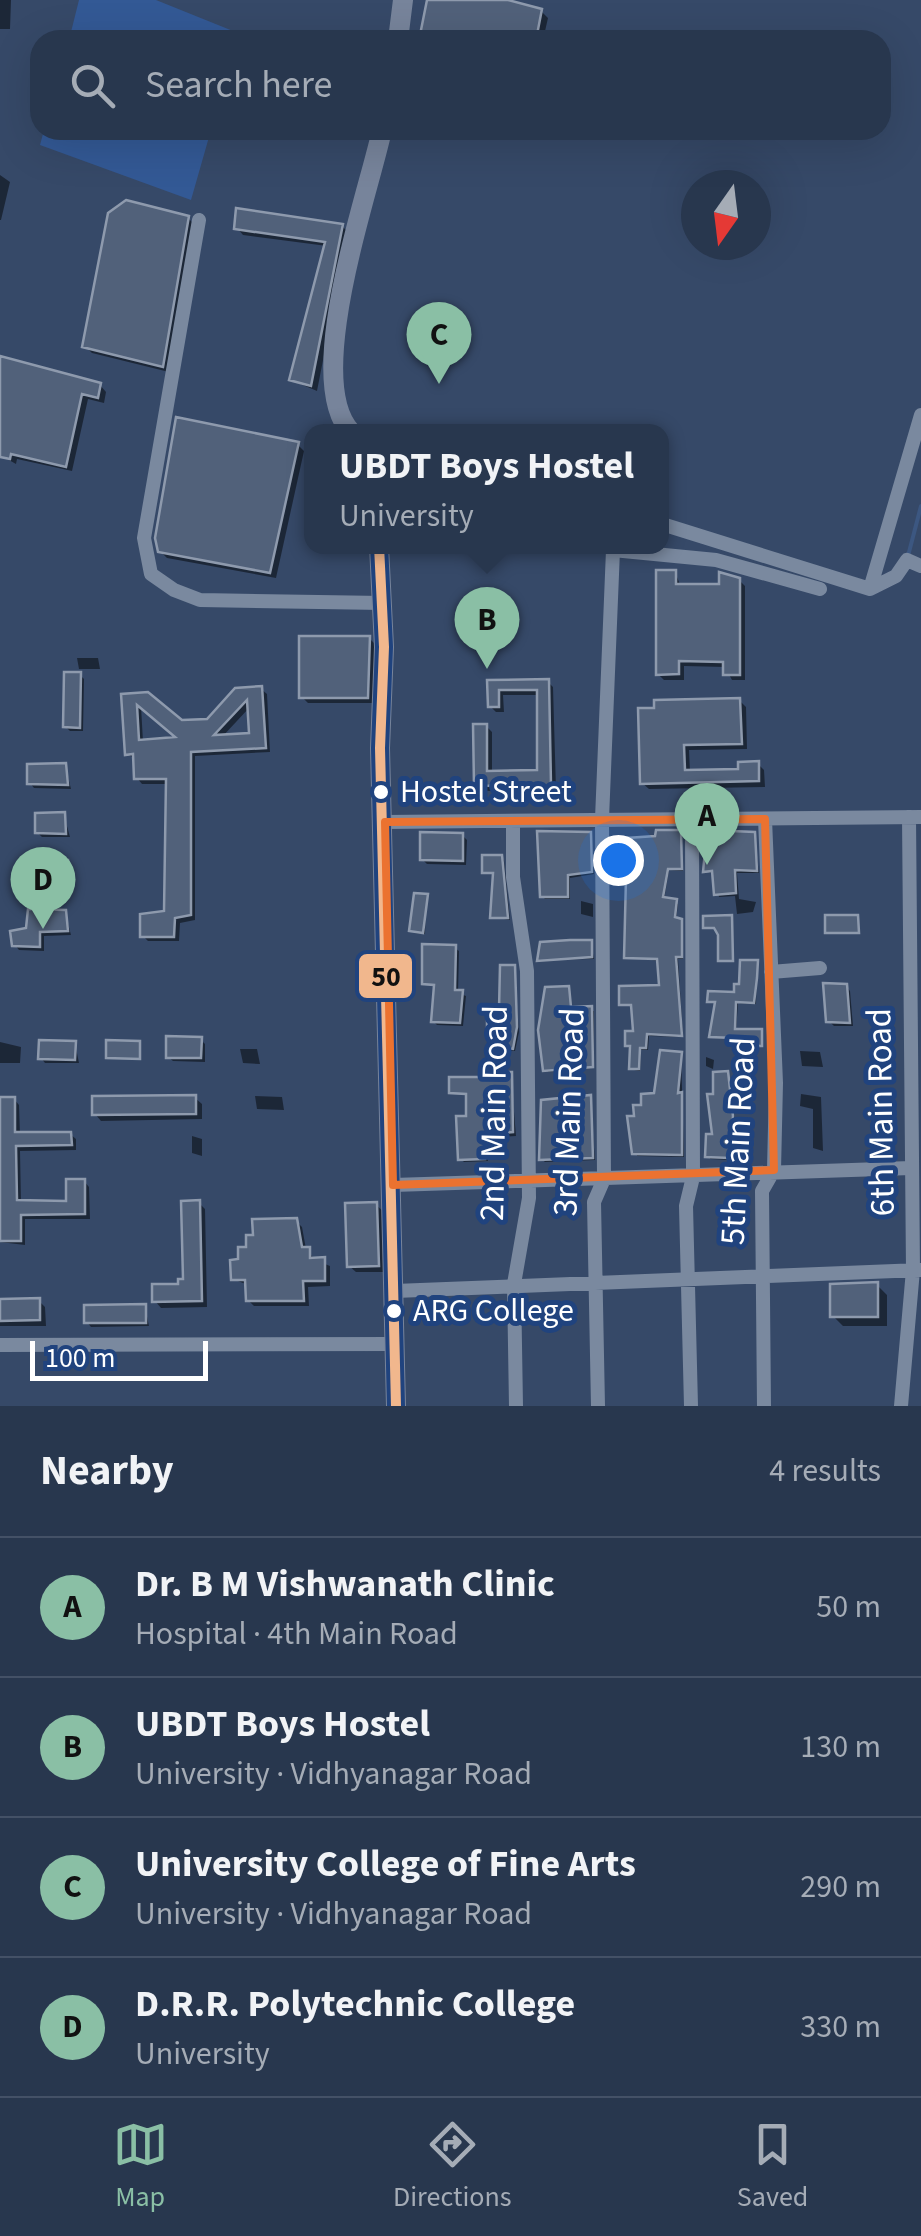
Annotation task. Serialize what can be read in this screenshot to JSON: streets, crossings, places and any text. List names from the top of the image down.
{
  "streets": {
    "street": [
      "3rd Main Road",
      "6th Main Road",
      "2nd Main Road",
      "5th Main Road"
    ]
  },
  "places": ["Hostel Street", "ARG College"],
  "lines": ["transit line 50"],
  "scale_bar": "100 m",
  "north": "bottom",
  "page": {
    "search": "Search here",
    "pins": [
      "C",
      "B",
      "A",
      "D"
    ],
    "popup": ["UBDT Boys Hostel", "University"],
    "scale": "100 m",
    "heading": ["Nearby", "4 results"],
    "list": [
      {
        "mark": "A",
        "name": "Dr. B M Vishwanath Clinic",
        "note": "Hospital · 4th Main Road",
        "value": "50 m"
      },
      {
        "mark": "B",
        "name": "UBDT Boys Hostel",
        "note": "University · Vidhyanagar Road",
        "value": "130 m"
      },
      {
        "mark": "C",
        "name": "University College of Fine Arts",
        "note": "University · Vidhyanagar Road",
        "value": "290 m"
      },
      {
        "mark": "D",
        "name": "D.R.R. Polytechnic College",
        "note": "University",
        "value": "330 m"
      }
    ],
    "nav": ["Map", "Directions", "Saved"]
  }
}
